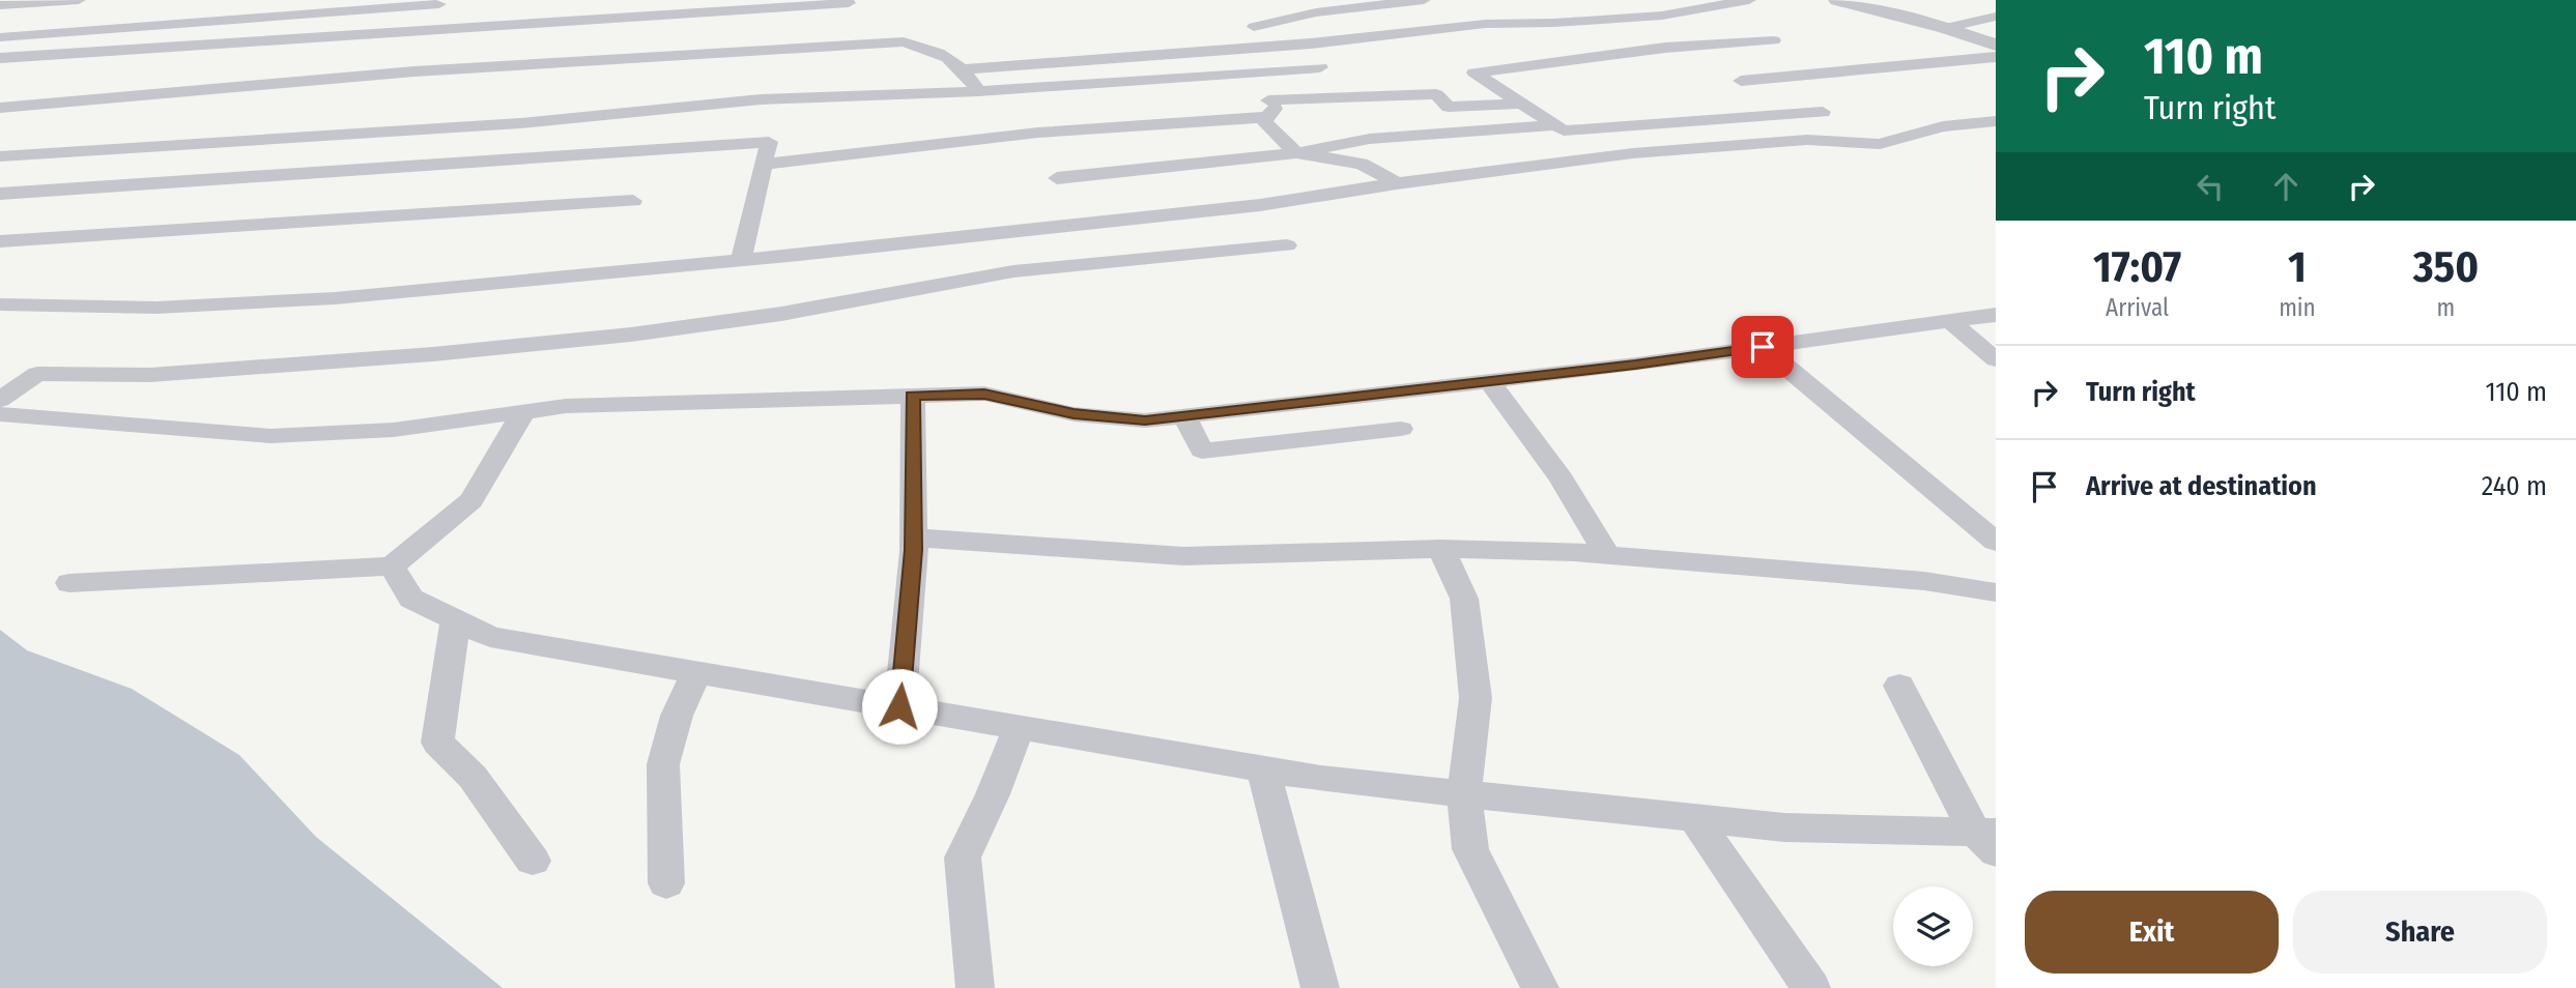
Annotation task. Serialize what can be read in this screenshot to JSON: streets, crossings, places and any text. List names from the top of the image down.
{
  "page": {
    "turn": ["110 m", "Turn right"],
    "eta": [
      "17:07",
      "Arrival",
      "1",
      "min",
      "350",
      "m"
    ],
    "list": [
      {
        "name": "Turn right",
        "value": "110 m"
      },
      {
        "name": "Arrive at destination",
        "value": "240 m"
      }
    ],
    "buttons": ["Exit", "Share"]
  }
}
